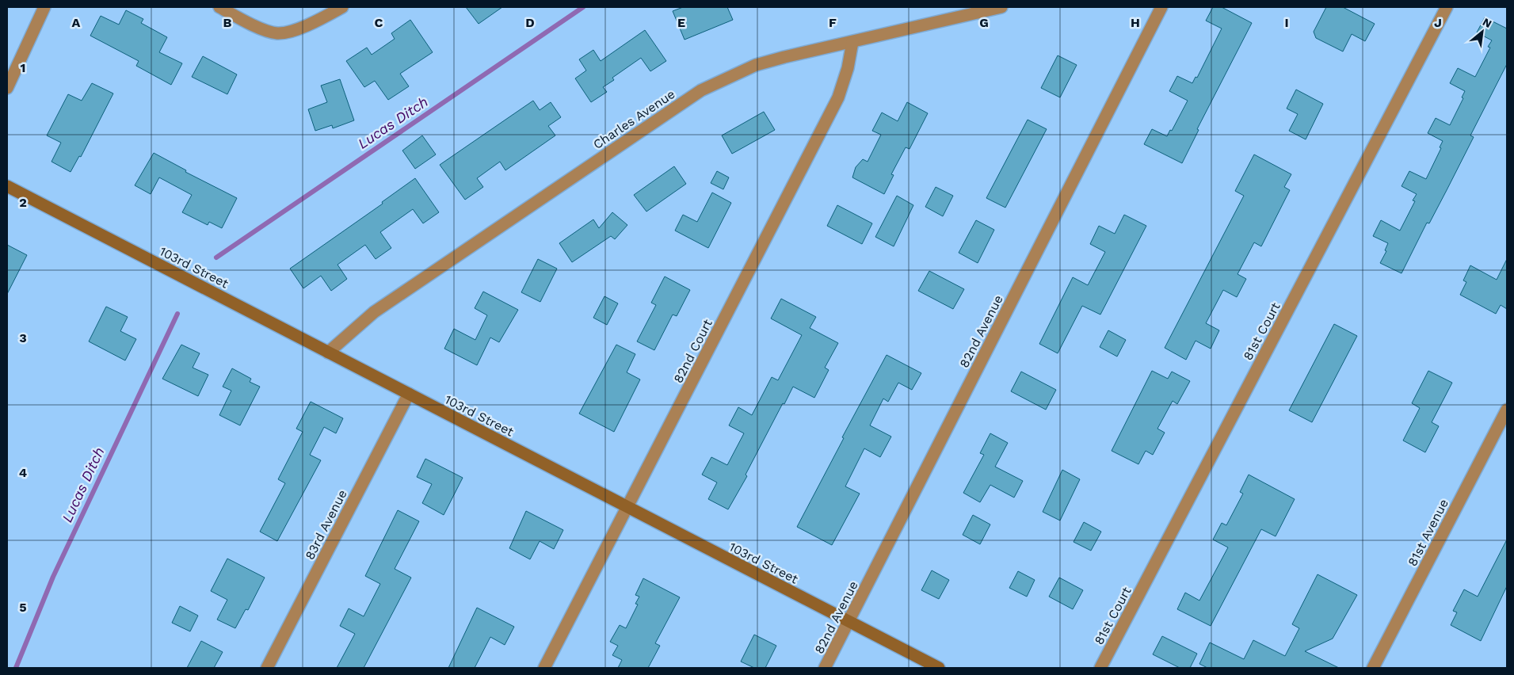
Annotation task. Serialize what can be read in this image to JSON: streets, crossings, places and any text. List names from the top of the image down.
{
  "streets": {
    "street": [
      "Charles Avenue",
      "103rd Street",
      "82nd Avenue",
      "81st Court",
      "82nd Court",
      "83rd Avenue",
      "81st Avenue"
    ]
  },
  "crossings": [
    ["Charles Avenue", "103rd Street"],
    ["Charles Avenue", "82nd Court"],
    ["103rd Street", "82nd Avenue"],
    ["103rd Street", "82nd Court"],
    ["103rd Street", "83rd Avenue"]
  ],
  "water": ["Lucas Ditch"],
  "north": "top right",
  "grid": {
    "columns": [
      "A",
      "B",
      "C",
      "D",
      "E",
      "F",
      "G",
      "H",
      "I",
      "J"
    ],
    "rows": [
      "1",
      "2",
      "3",
      "4",
      "5"
    ]
  }
}
